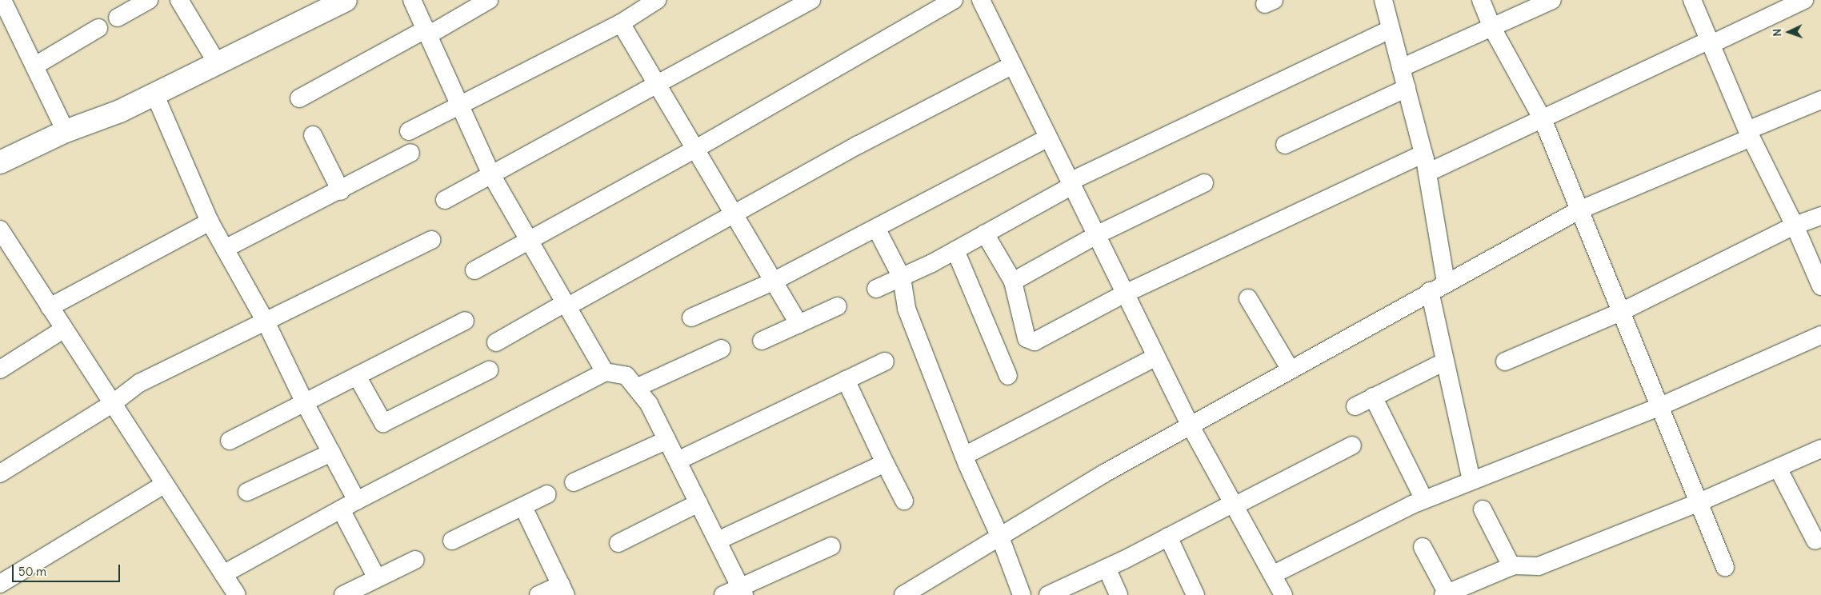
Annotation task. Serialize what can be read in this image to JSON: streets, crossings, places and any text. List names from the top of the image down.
{
  "scale_bar": "50 m",
  "north": "left"
}
